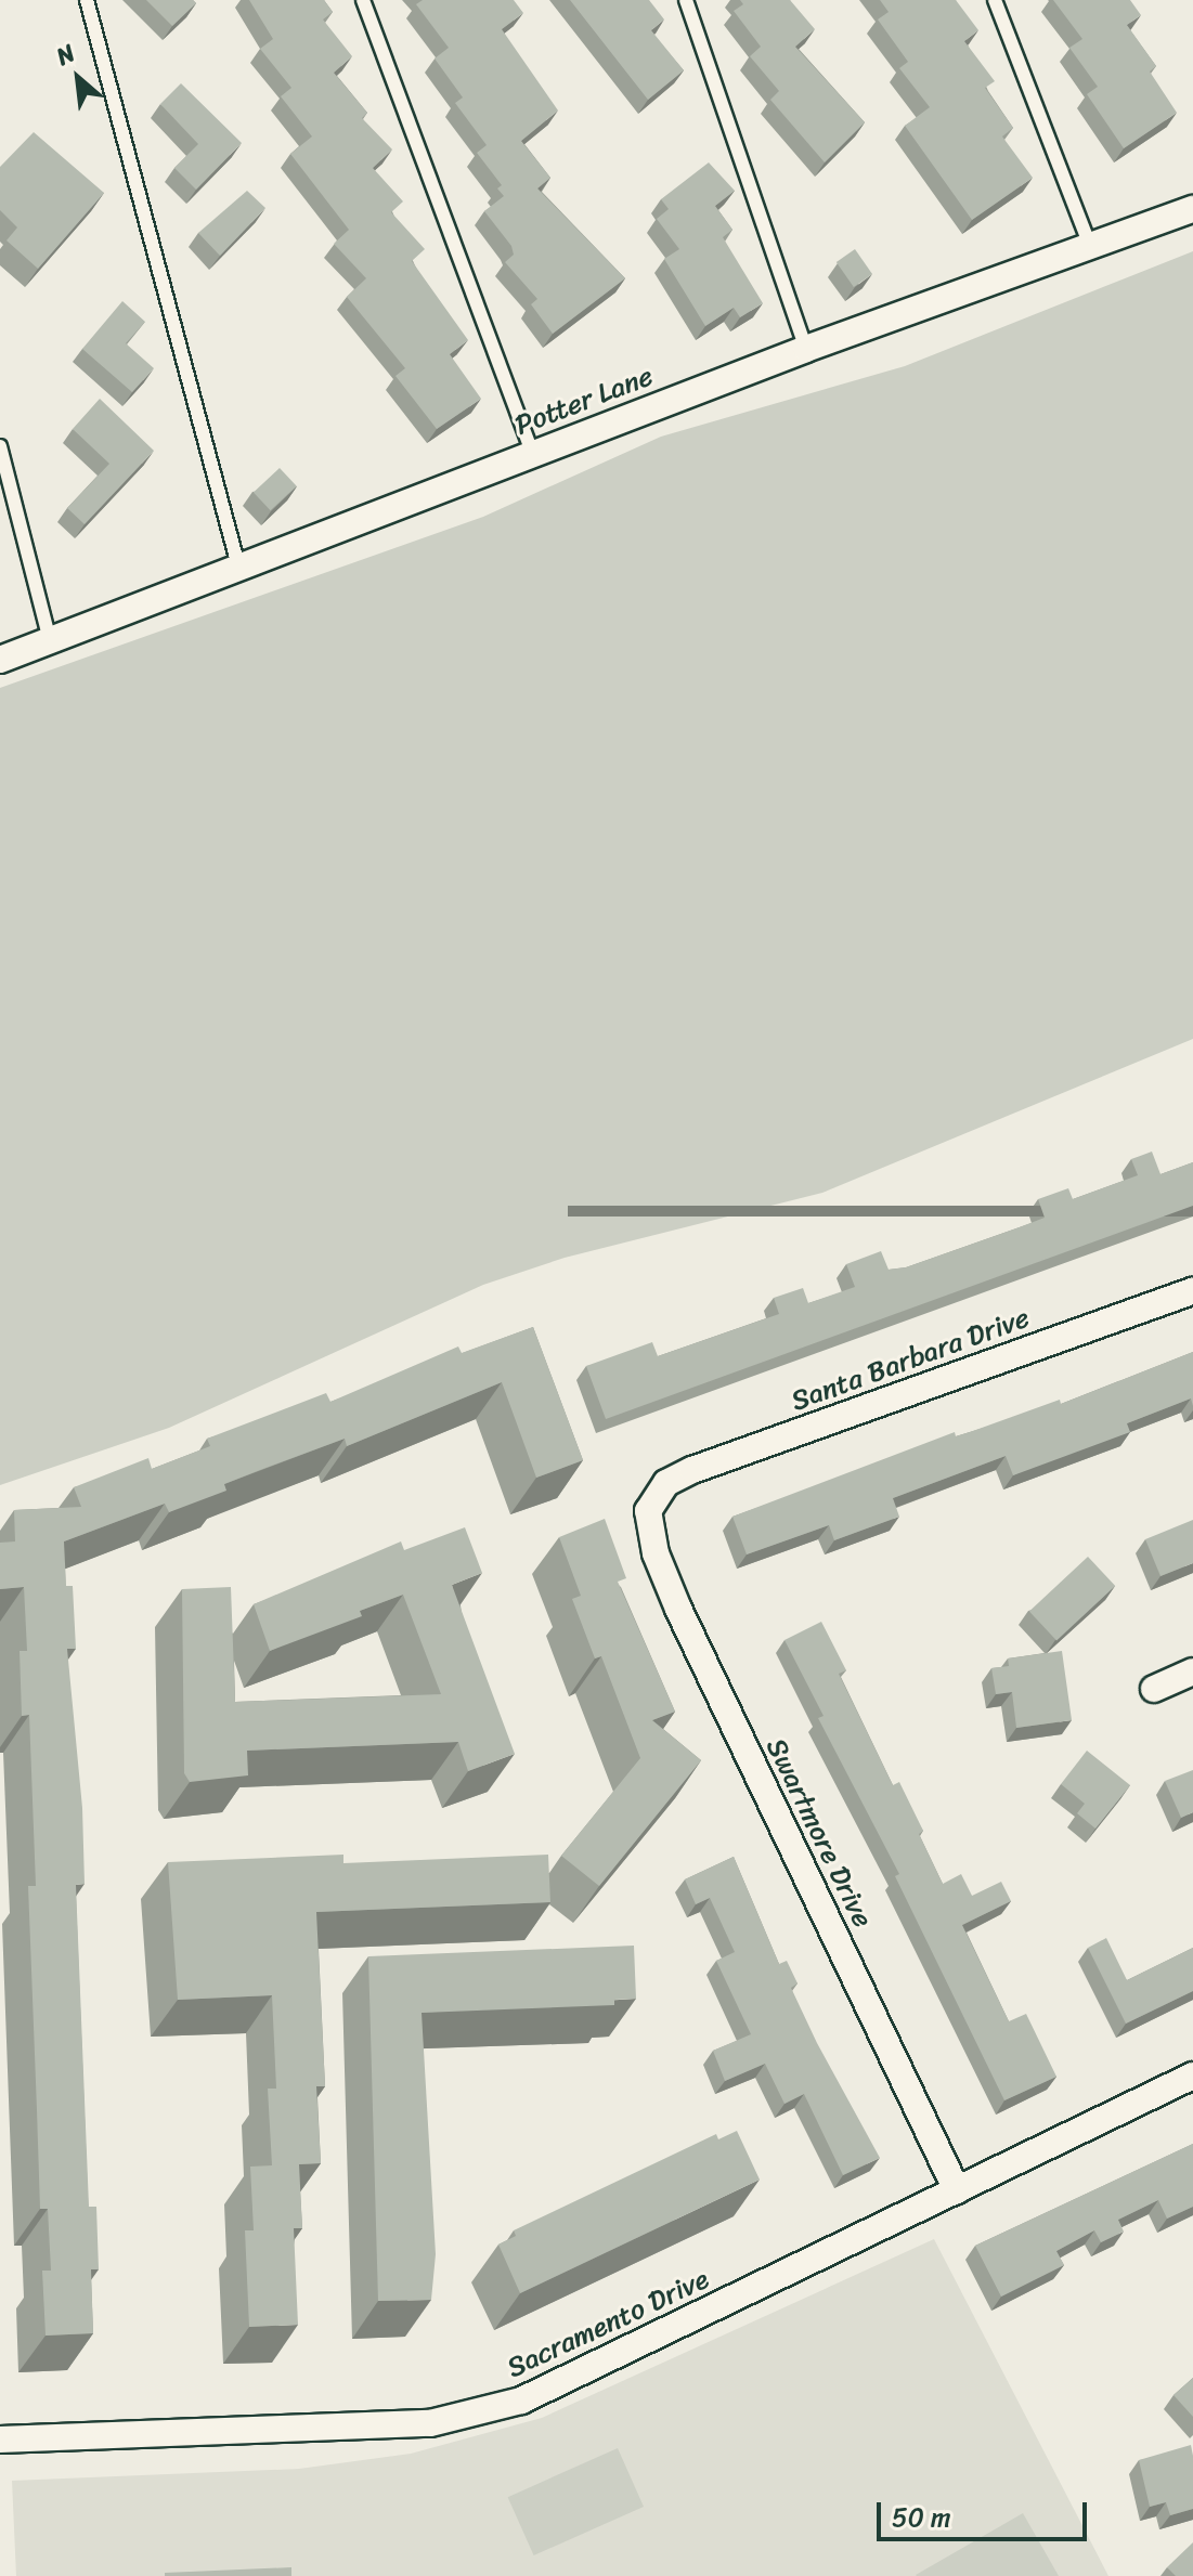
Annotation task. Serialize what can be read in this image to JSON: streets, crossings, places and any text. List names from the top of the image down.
{
  "streets": {
    "street": [
      "Potter Lane",
      "Santa Barbara Drive",
      "Swartmore Drive",
      "Sacramento Drive"
    ]
  },
  "crossings": [
    ["Santa Barbara Drive", "Swartmore Drive"],
    ["Swartmore Drive", "Sacramento Drive"]
  ],
  "scale_bar": "50 m",
  "north": "top left"
}
